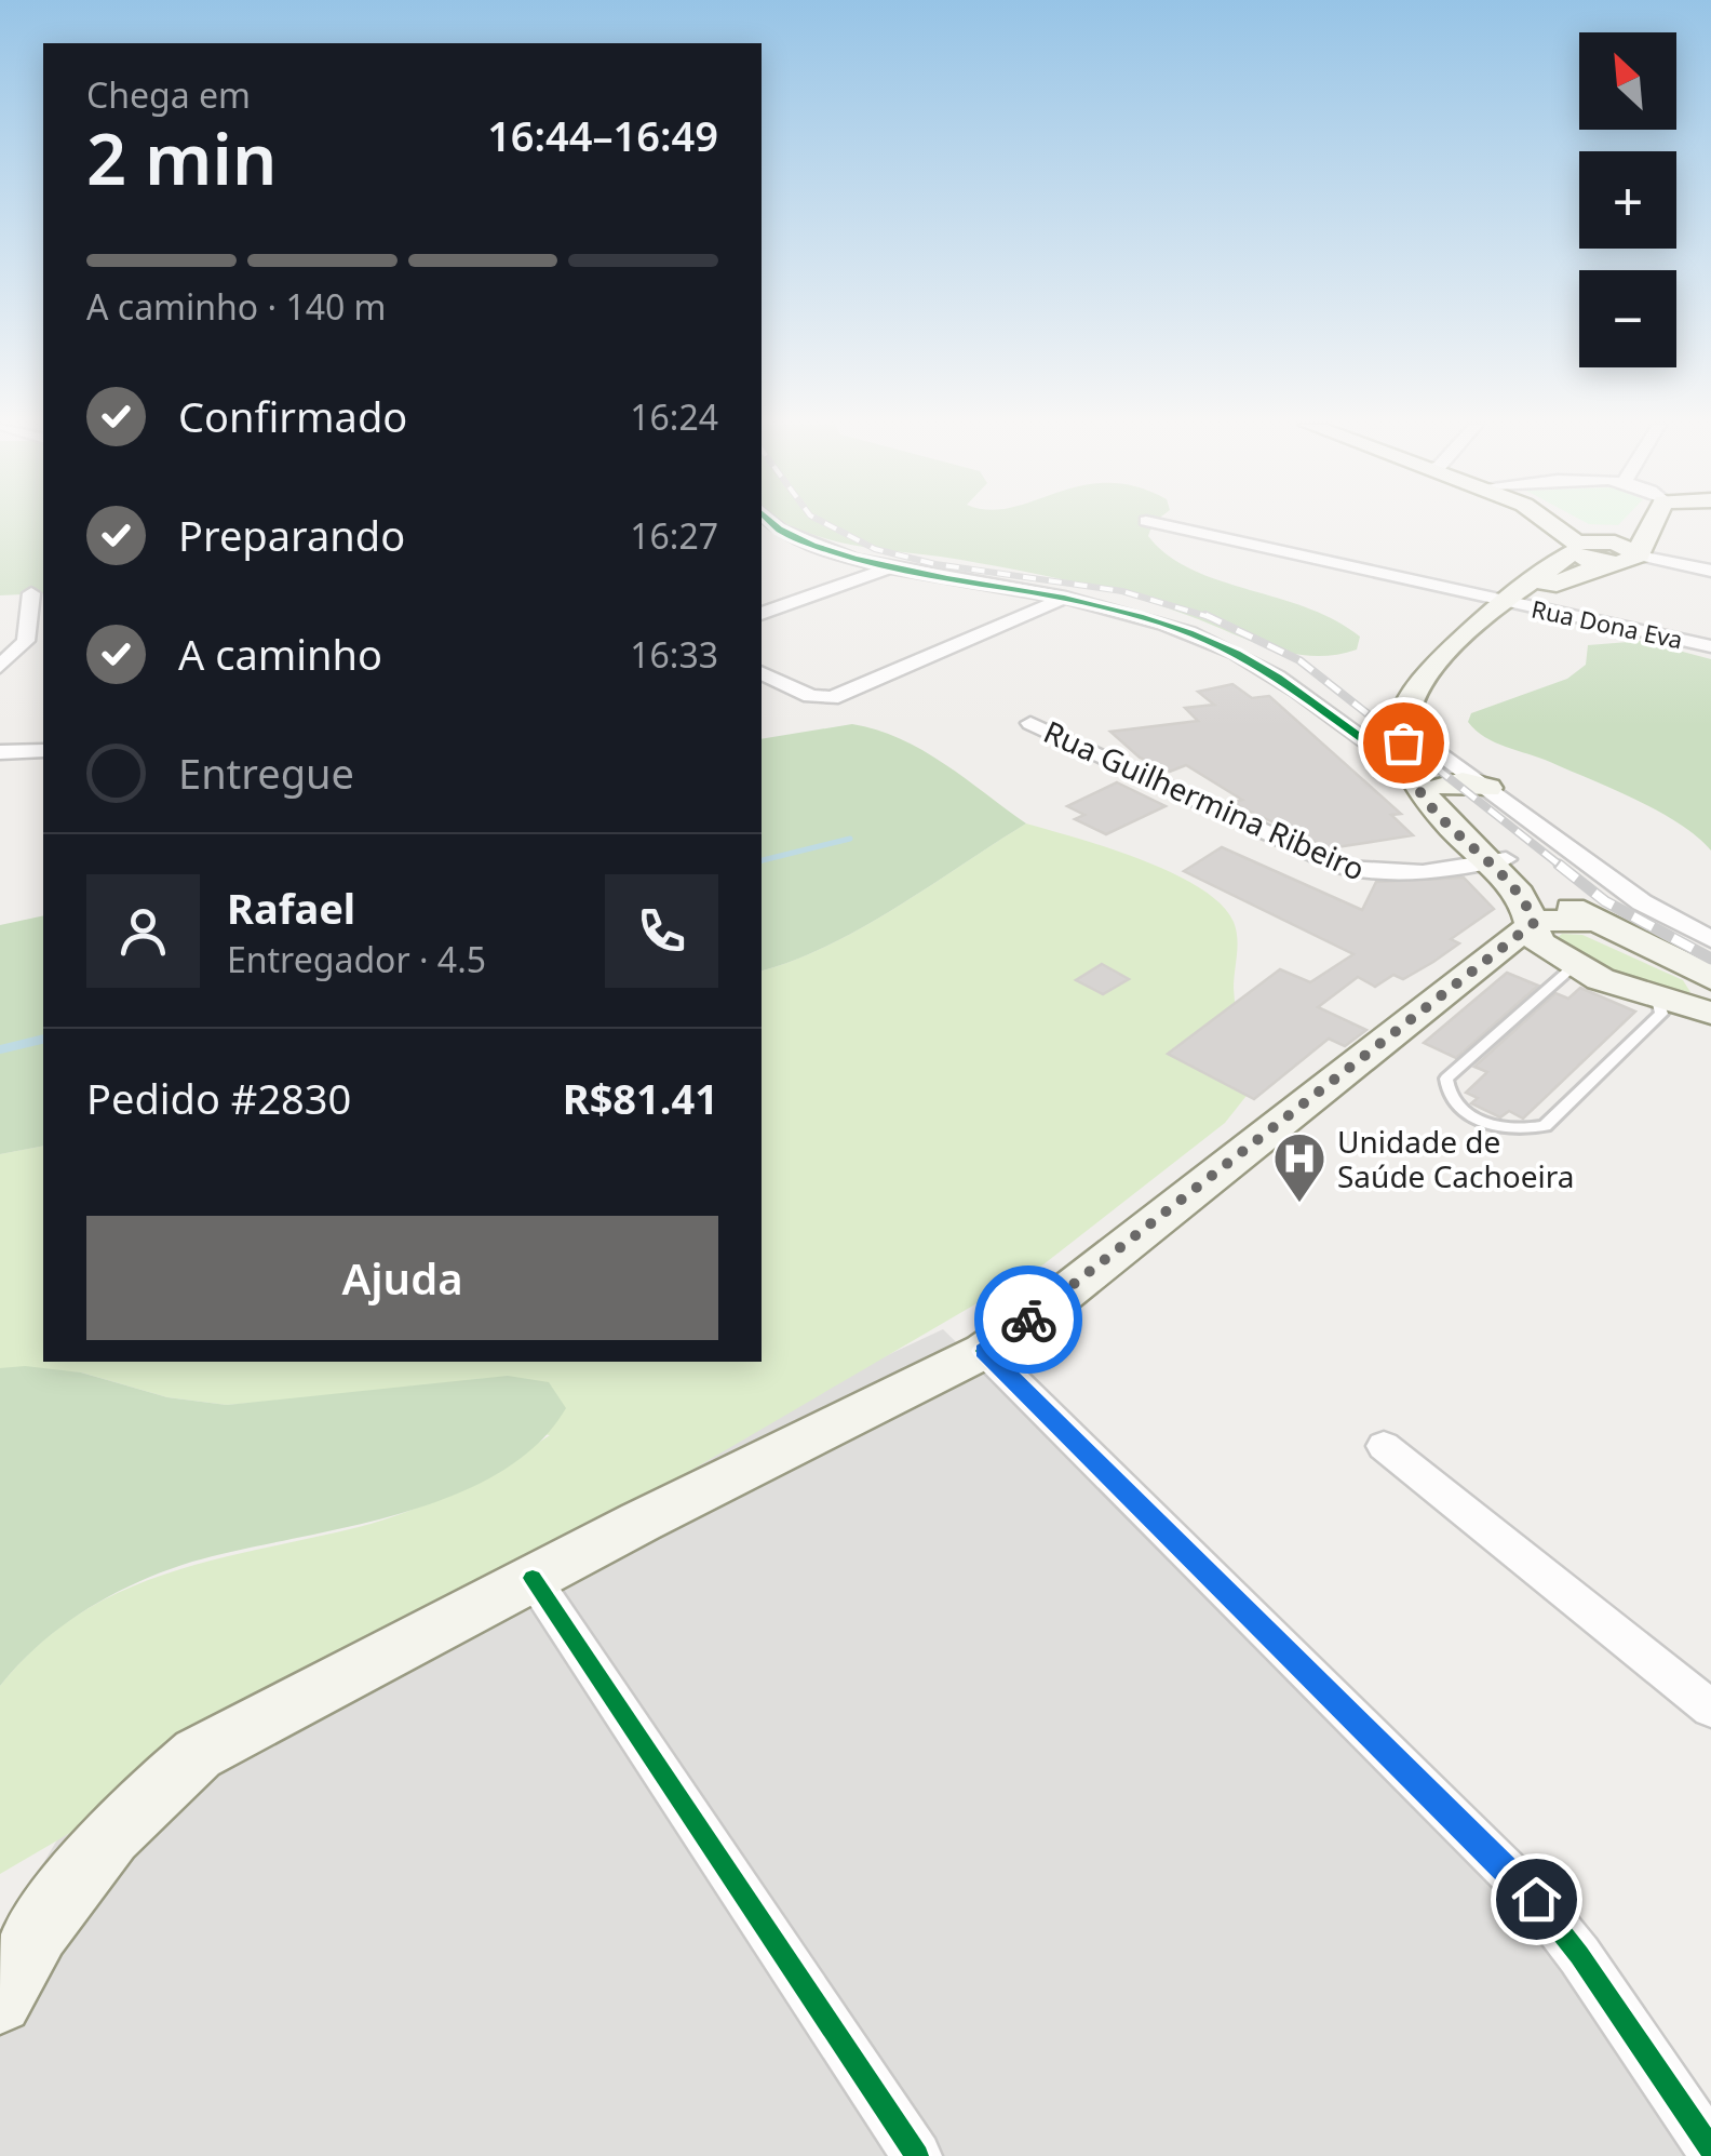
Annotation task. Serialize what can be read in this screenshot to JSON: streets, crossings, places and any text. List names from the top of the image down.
{
  "streets": {
    "street": ["Rua Dona Eva", "Rua Guilhermina Ribeiro"]
  },
  "places": {
    "hospital": ["Unidade de Saúde Cachoeira"]
  },
  "north": "top left",
  "page": {
    "map_buttons": ["+", "−"],
    "heading": ["2 min", "Chega em", "16:44–16:49"],
    "panel": [
      "Rafael",
      "Entregador · 4.5",
      "Pedido #2830",
      "R$81.41"
    ],
    "bar": "A caminho · 140 m",
    "list": [
      ["Confirmado", "16:24"],
      ["Preparando", "16:27"],
      ["A caminho", "16:33"],
      "Entregue"
    ],
    "buttons": "Ajuda"
  }
}
